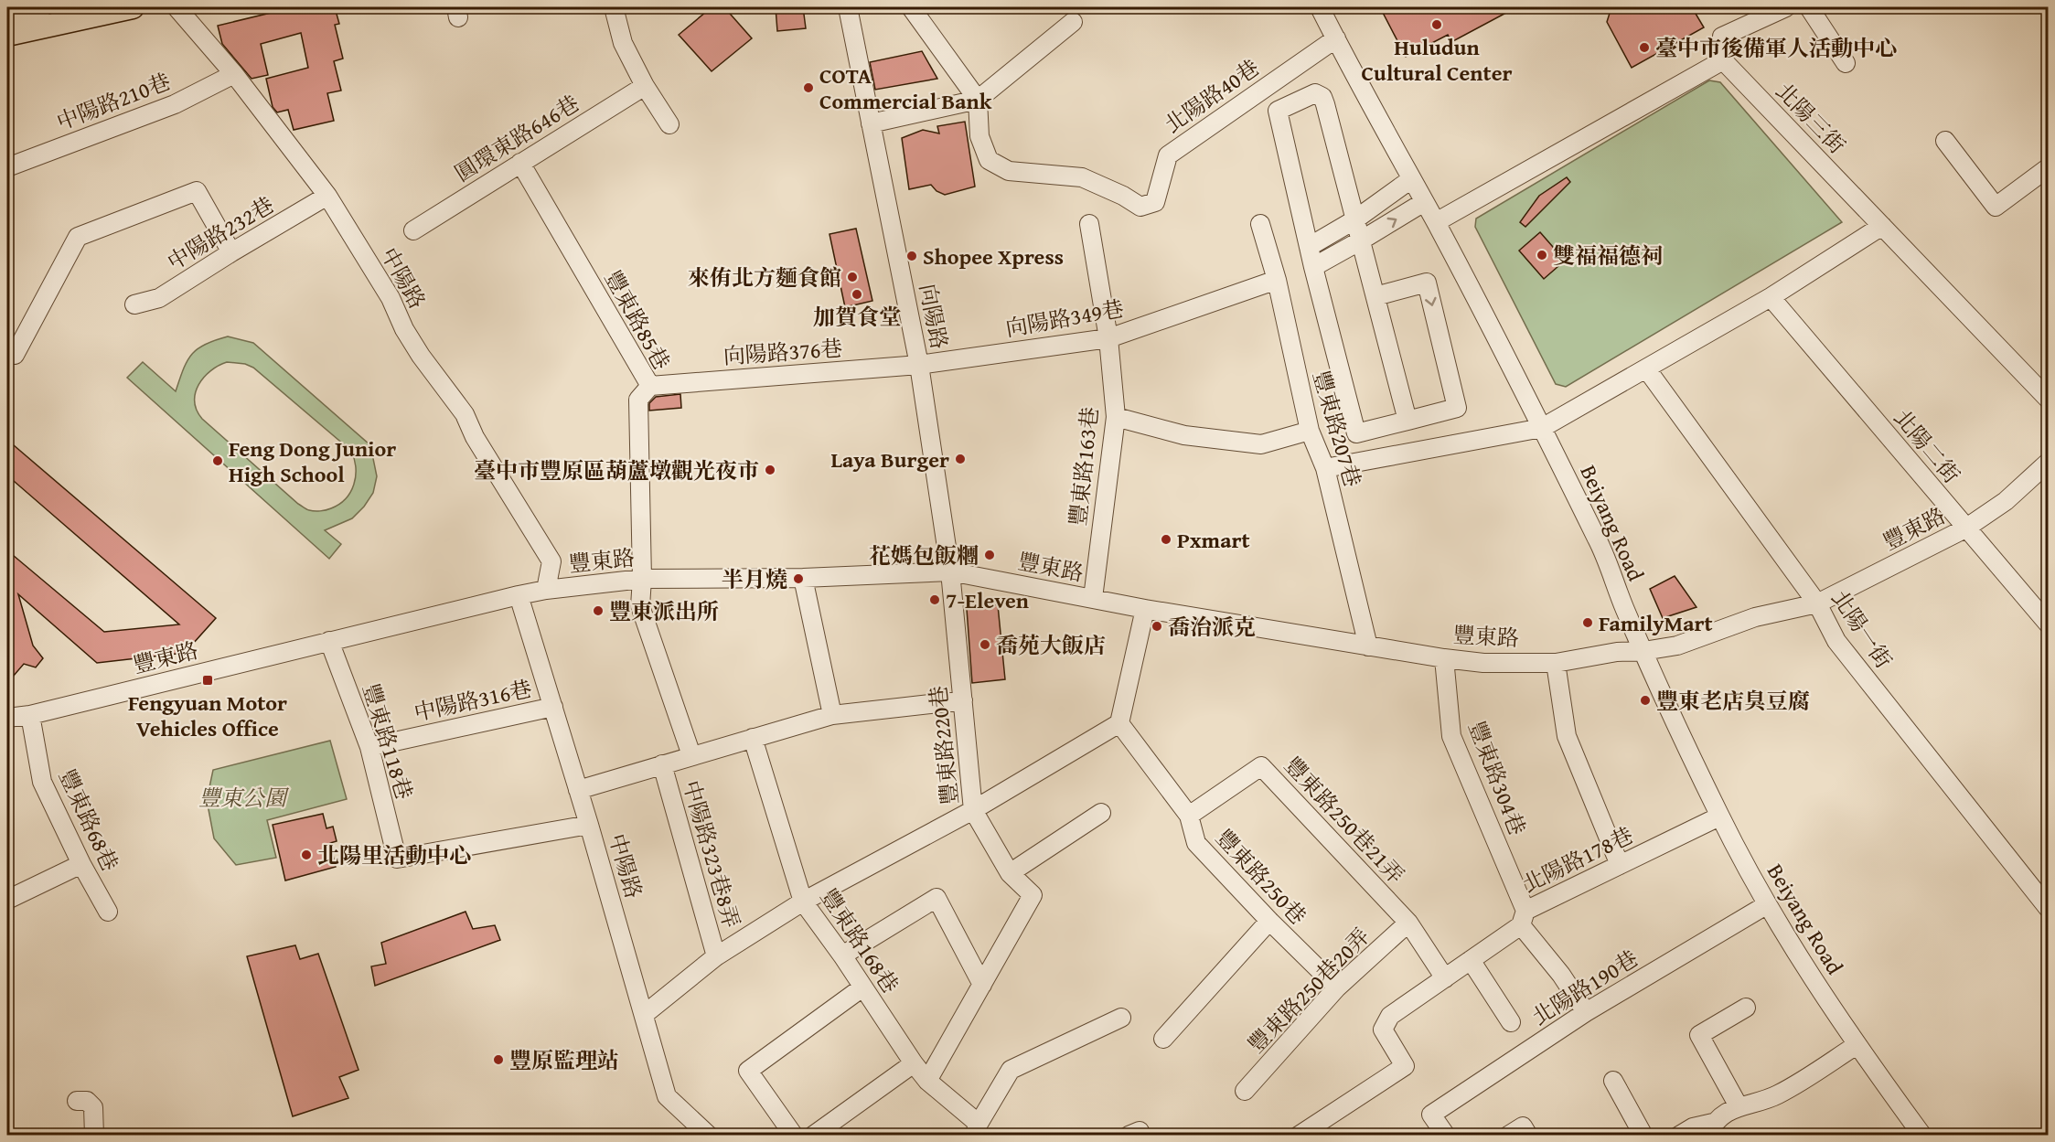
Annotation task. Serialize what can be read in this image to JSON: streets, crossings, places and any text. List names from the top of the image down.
{
  "streets": {
    "street": [
      "北陽路40巷",
      "中陽路210巷",
      "北陽三街",
      "圓環東路646巷",
      "中陽路232巷",
      "中陽路",
      "向陽路",
      "向陽路349巷",
      "豐東路85巷",
      "向陽路376巷",
      "豐東路207巷",
      "北陽二街",
      "豐東路163巷",
      "Beiyang Road",
      "豐東路",
      "北陽一街",
      "中陽路316巷",
      "豐東路118巷",
      "豐東路220巷",
      "豐東路304巷",
      "豐東路68巷",
      "豐東路250巷21弄",
      "中陽路323巷8弄",
      "北陽路178巷",
      "豐東路250巷",
      "豐東路168巷",
      "北陽路190巷",
      "豐東路250巷20弄"
    ]
  },
  "crossings": [
    ["北陽路40巷", "Beiyang Road"],
    ["中陽路210巷", "中陽路"],
    ["圓環東路646巷", "豐東路85巷"],
    ["中陽路232巷", "中陽路"],
    ["中陽路", "豐東路"],
    ["中陽路", "中陽路316巷"],
    ["中陽路", "豐東路118巷"],
    ["向陽路", "向陽路349巷"],
    ["向陽路", "向陽路376巷"],
    ["向陽路", "豐東路"],
    ["向陽路", "豐東路220巷"],
    ["向陽路349巷", "向陽路376巷"],
    ["向陽路349巷", "豐東路207巷"],
    ["向陽路349巷", "豐東路163巷"],
    ["豐東路85巷", "向陽路376巷"],
    ["豐東路85巷", "豐東路"],
    ["豐東路207巷", "豐東路"],
    ["北陽二街", "豐東路"],
    ["豐東路163巷", "豐東路"],
    ["Beiyang Road", "豐東路"],
    ["Beiyang Road", "北陽路178巷"],
    ["Beiyang Road", "北陽路190巷"],
    ["豐東路", "北陽一街"],
    ["豐東路", "豐東路118巷"],
    ["豐東路", "豐東路220巷"],
    ["豐東路", "豐東路304巷"],
    ["豐東路", "豐東路68巷"],
    ["中陽路316巷", "豐東路118巷"],
    ["豐東路304巷", "北陽路178巷"],
    ["豐東路304巷", "北陽路190巷"],
    ["豐東路250巷21弄", "豐東路250巷"],
    ["豐東路250巷21弄", "豐東路250巷20弄"],
    ["豐東路250巷", "豐東路250巷20弄"]
  ],
  "parks": ["豐東公園"],
  "places": {
    "other": [
      "Huludun Cultural Center",
      "臺中市後備軍人活動中心",
      "COTA Commercial Bank",
      "雙福福德祠",
      "Shopee Xpress",
      "來侑北方麵食館",
      "加賀食堂",
      "Laya Burger",
      "Feng Dong Junior High School",
      "臺中市豐原區葫蘆墩觀光夜市",
      "Pxmart",
      "花媽包飯糰",
      "半月燒",
      "7-Eleven",
      "豐東派出所",
      "FamilyMart",
      "喬治派克",
      "喬苑大飯店",
      "豐東老店臭豆腐",
      "北陽里活動中心",
      "豐原監理站"
    ],
    "transit": ["Fengyuan Motor Vehicles Office"]
  }
}
